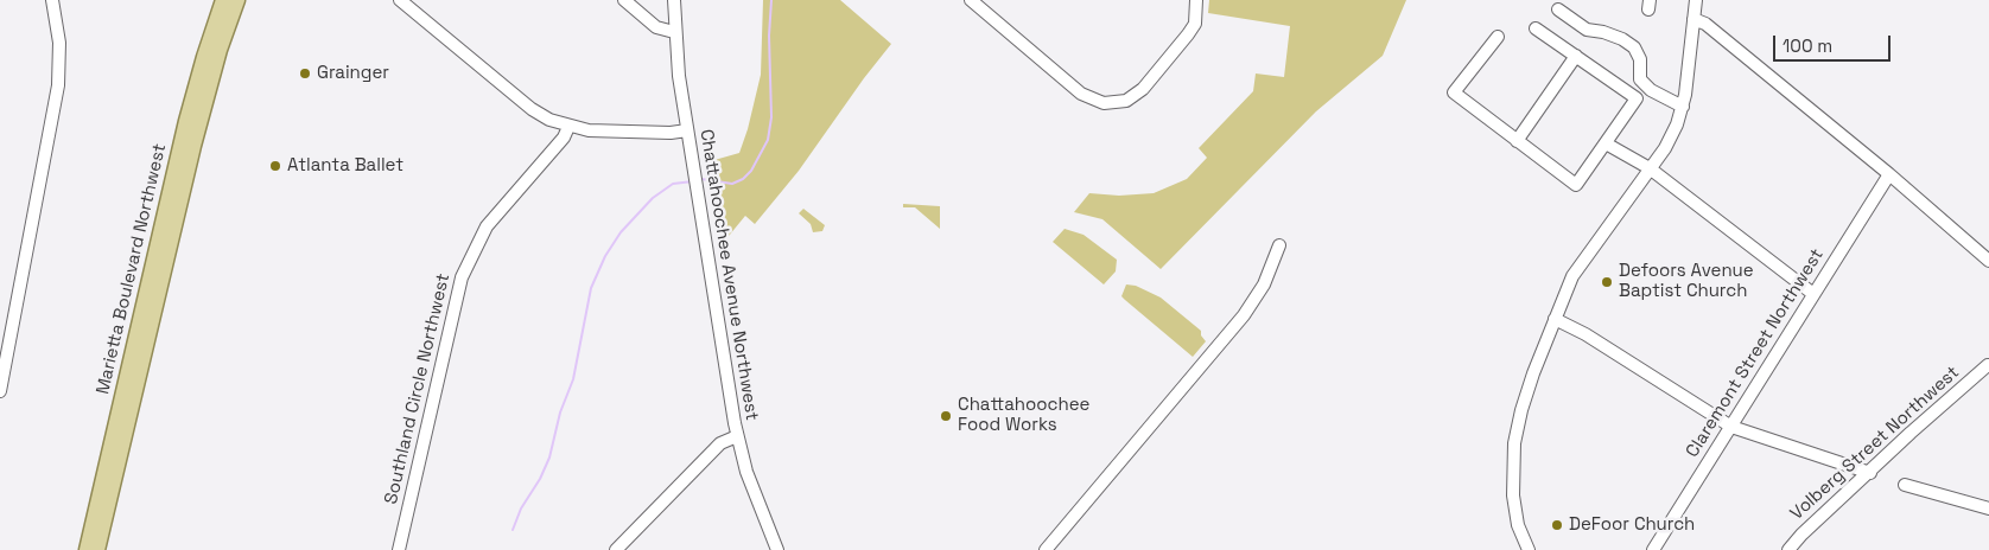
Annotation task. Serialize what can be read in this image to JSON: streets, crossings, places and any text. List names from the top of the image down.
{
  "streets": {
    "main road": ["Marietta Boulevard Northwest"],
    "street": [
      "Chattahoochee Avenue Northwest",
      "Claremont Street Northwest",
      "Southland Circle Northwest",
      "Volberg Street Northwest"
    ]
  },
  "places": [
    "Grainger",
    "Atlanta Ballet",
    "Defoors Avenue Baptist Church",
    "Chattahoochee Food Works",
    "DeFoor Church"
  ],
  "scale_bar": "100 m"
}
